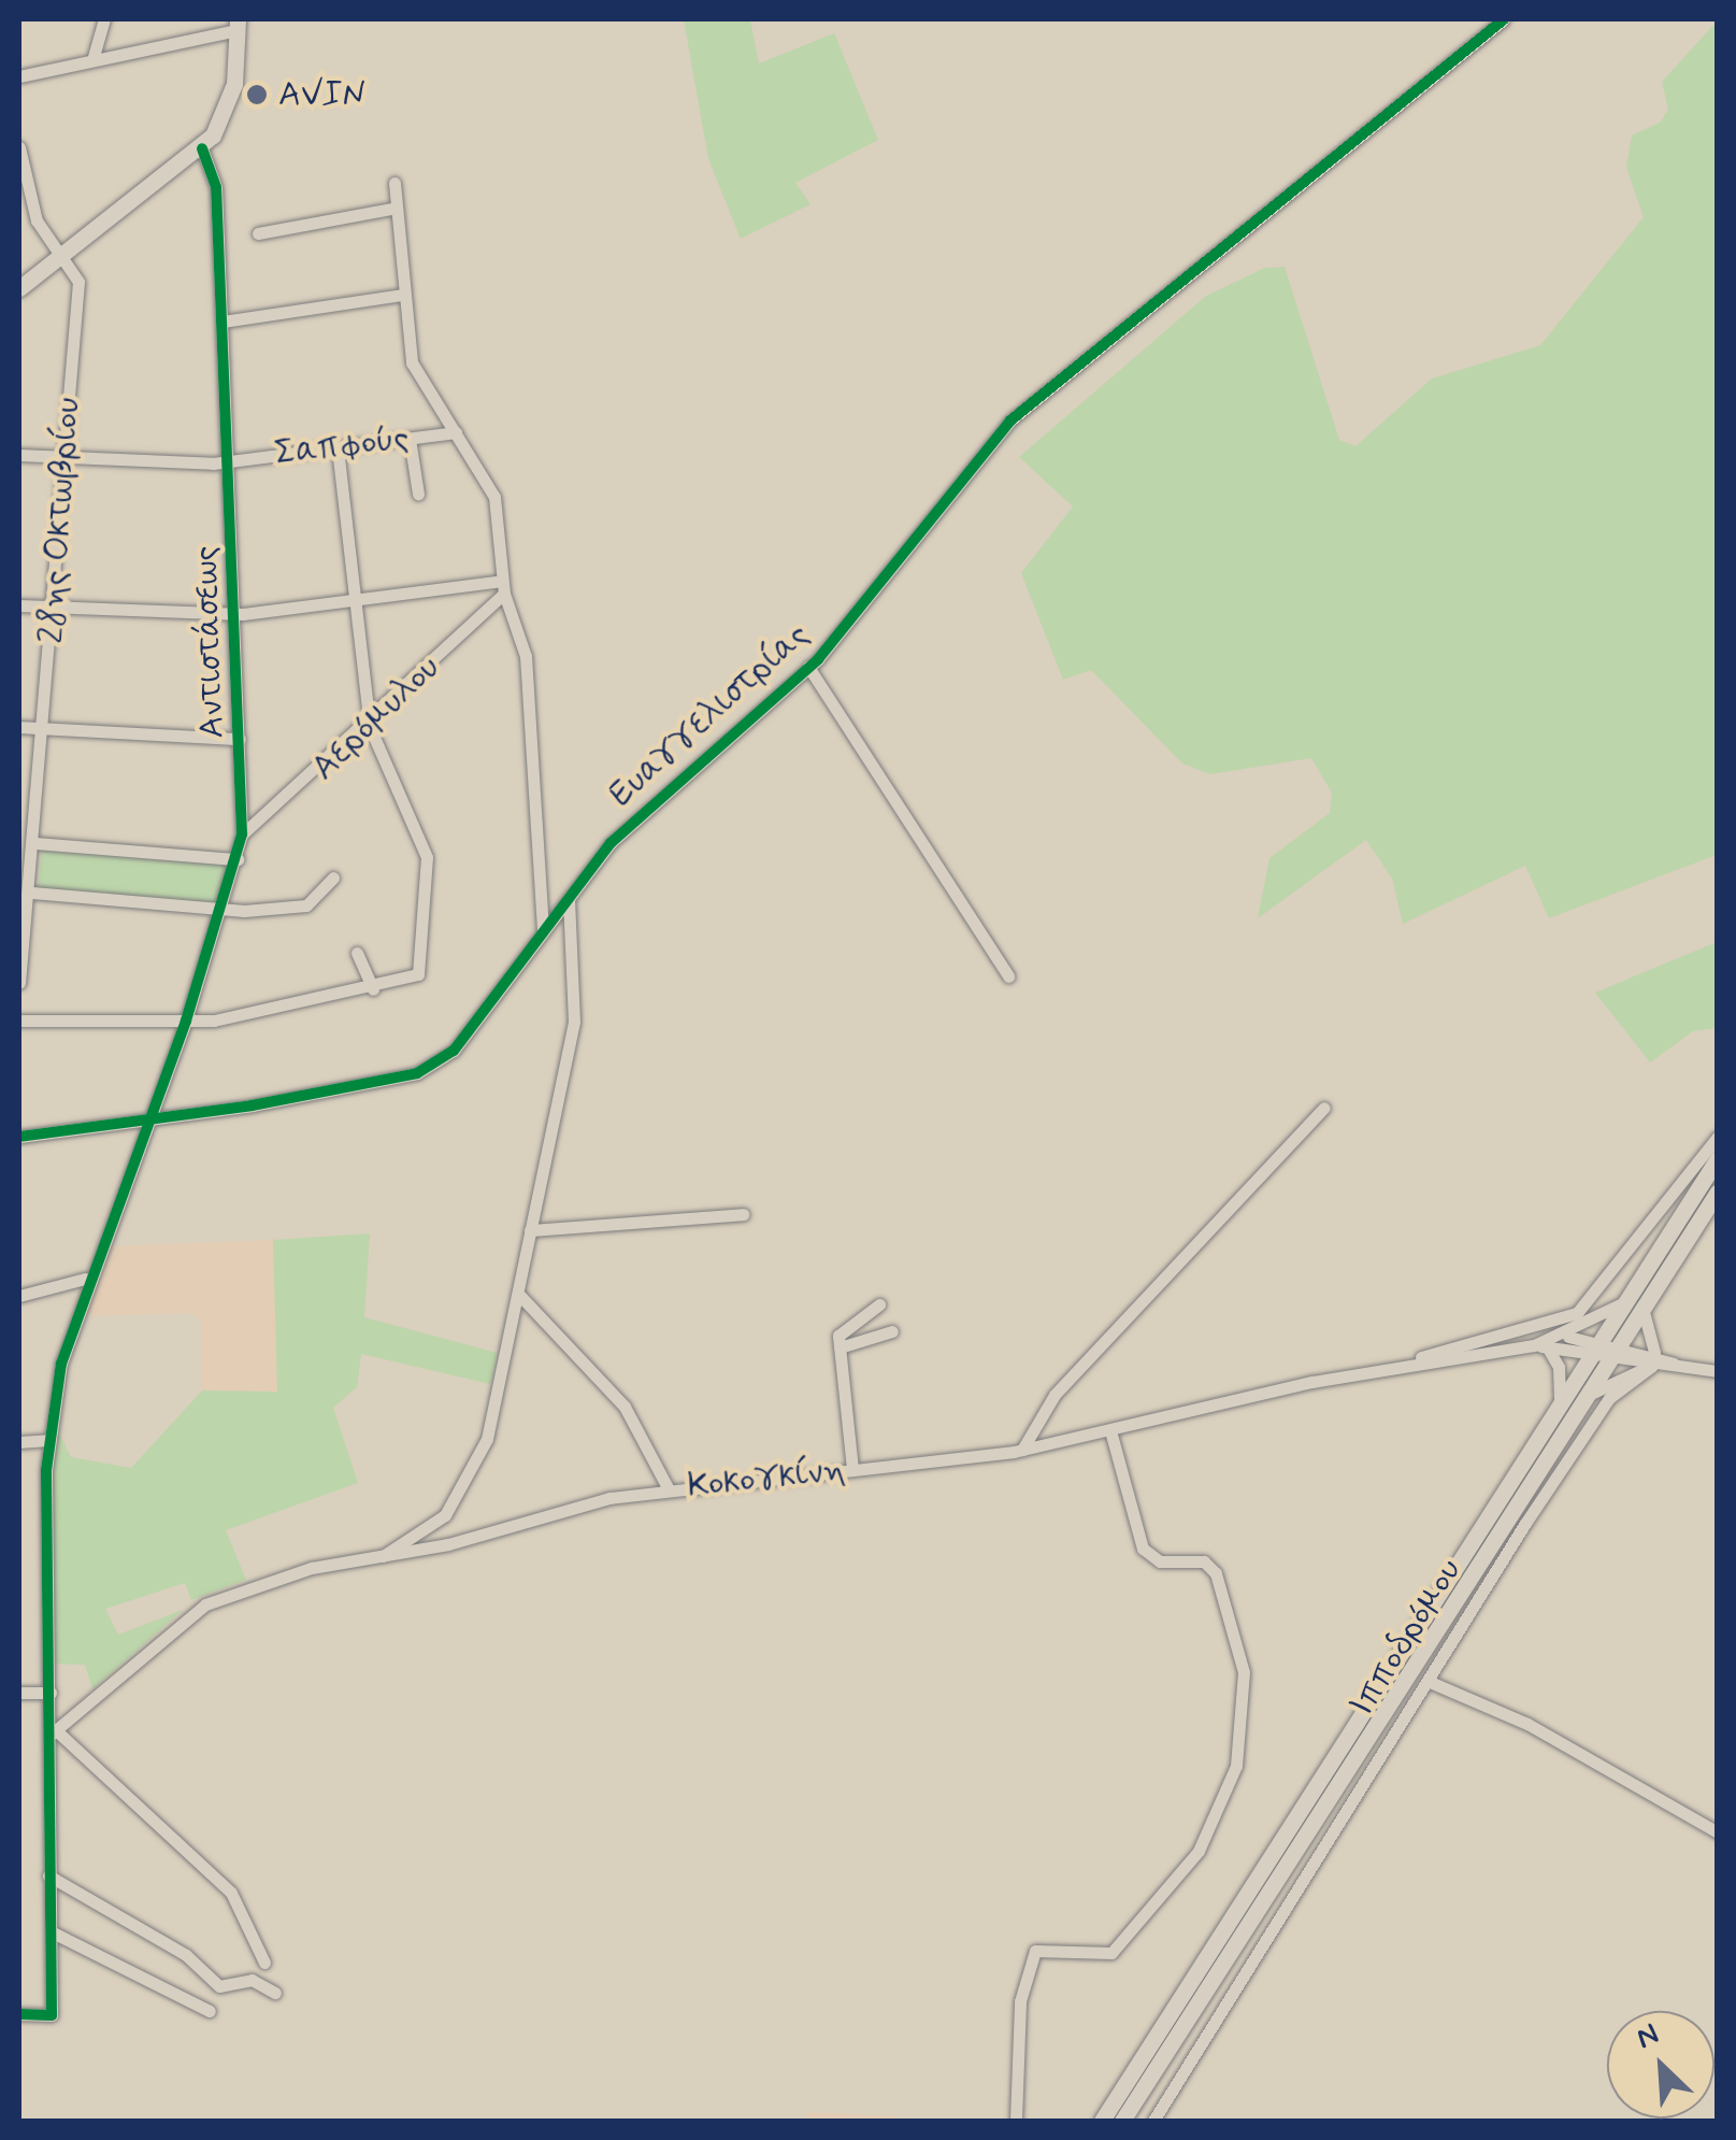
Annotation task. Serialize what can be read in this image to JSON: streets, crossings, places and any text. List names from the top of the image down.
{
  "streets": {
    "main road": ["Ιπποδρόμου"],
    "street": [
      "Σαπφούς",
      "28ης Οκτωβρίου",
      "Αντιστάσεως",
      "Ευαγγελιστρίας",
      "Αερόμυλου",
      "Κοκογκίνη"
    ]
  },
  "crossings": [
    ["Σαπφούς", "28ης Οκτωβρίου"],
    ["Σαπφούς", "Αντιστάσεως"],
    ["Αντιστάσεως", "Ευαγγελιστρίας"],
    ["Αντιστάσεως", "Αερόμυλου"],
    ["Αντιστάσεως", "Κοκογκίνη"]
  ],
  "places": ["AVIN"],
  "north": "top left"
}
